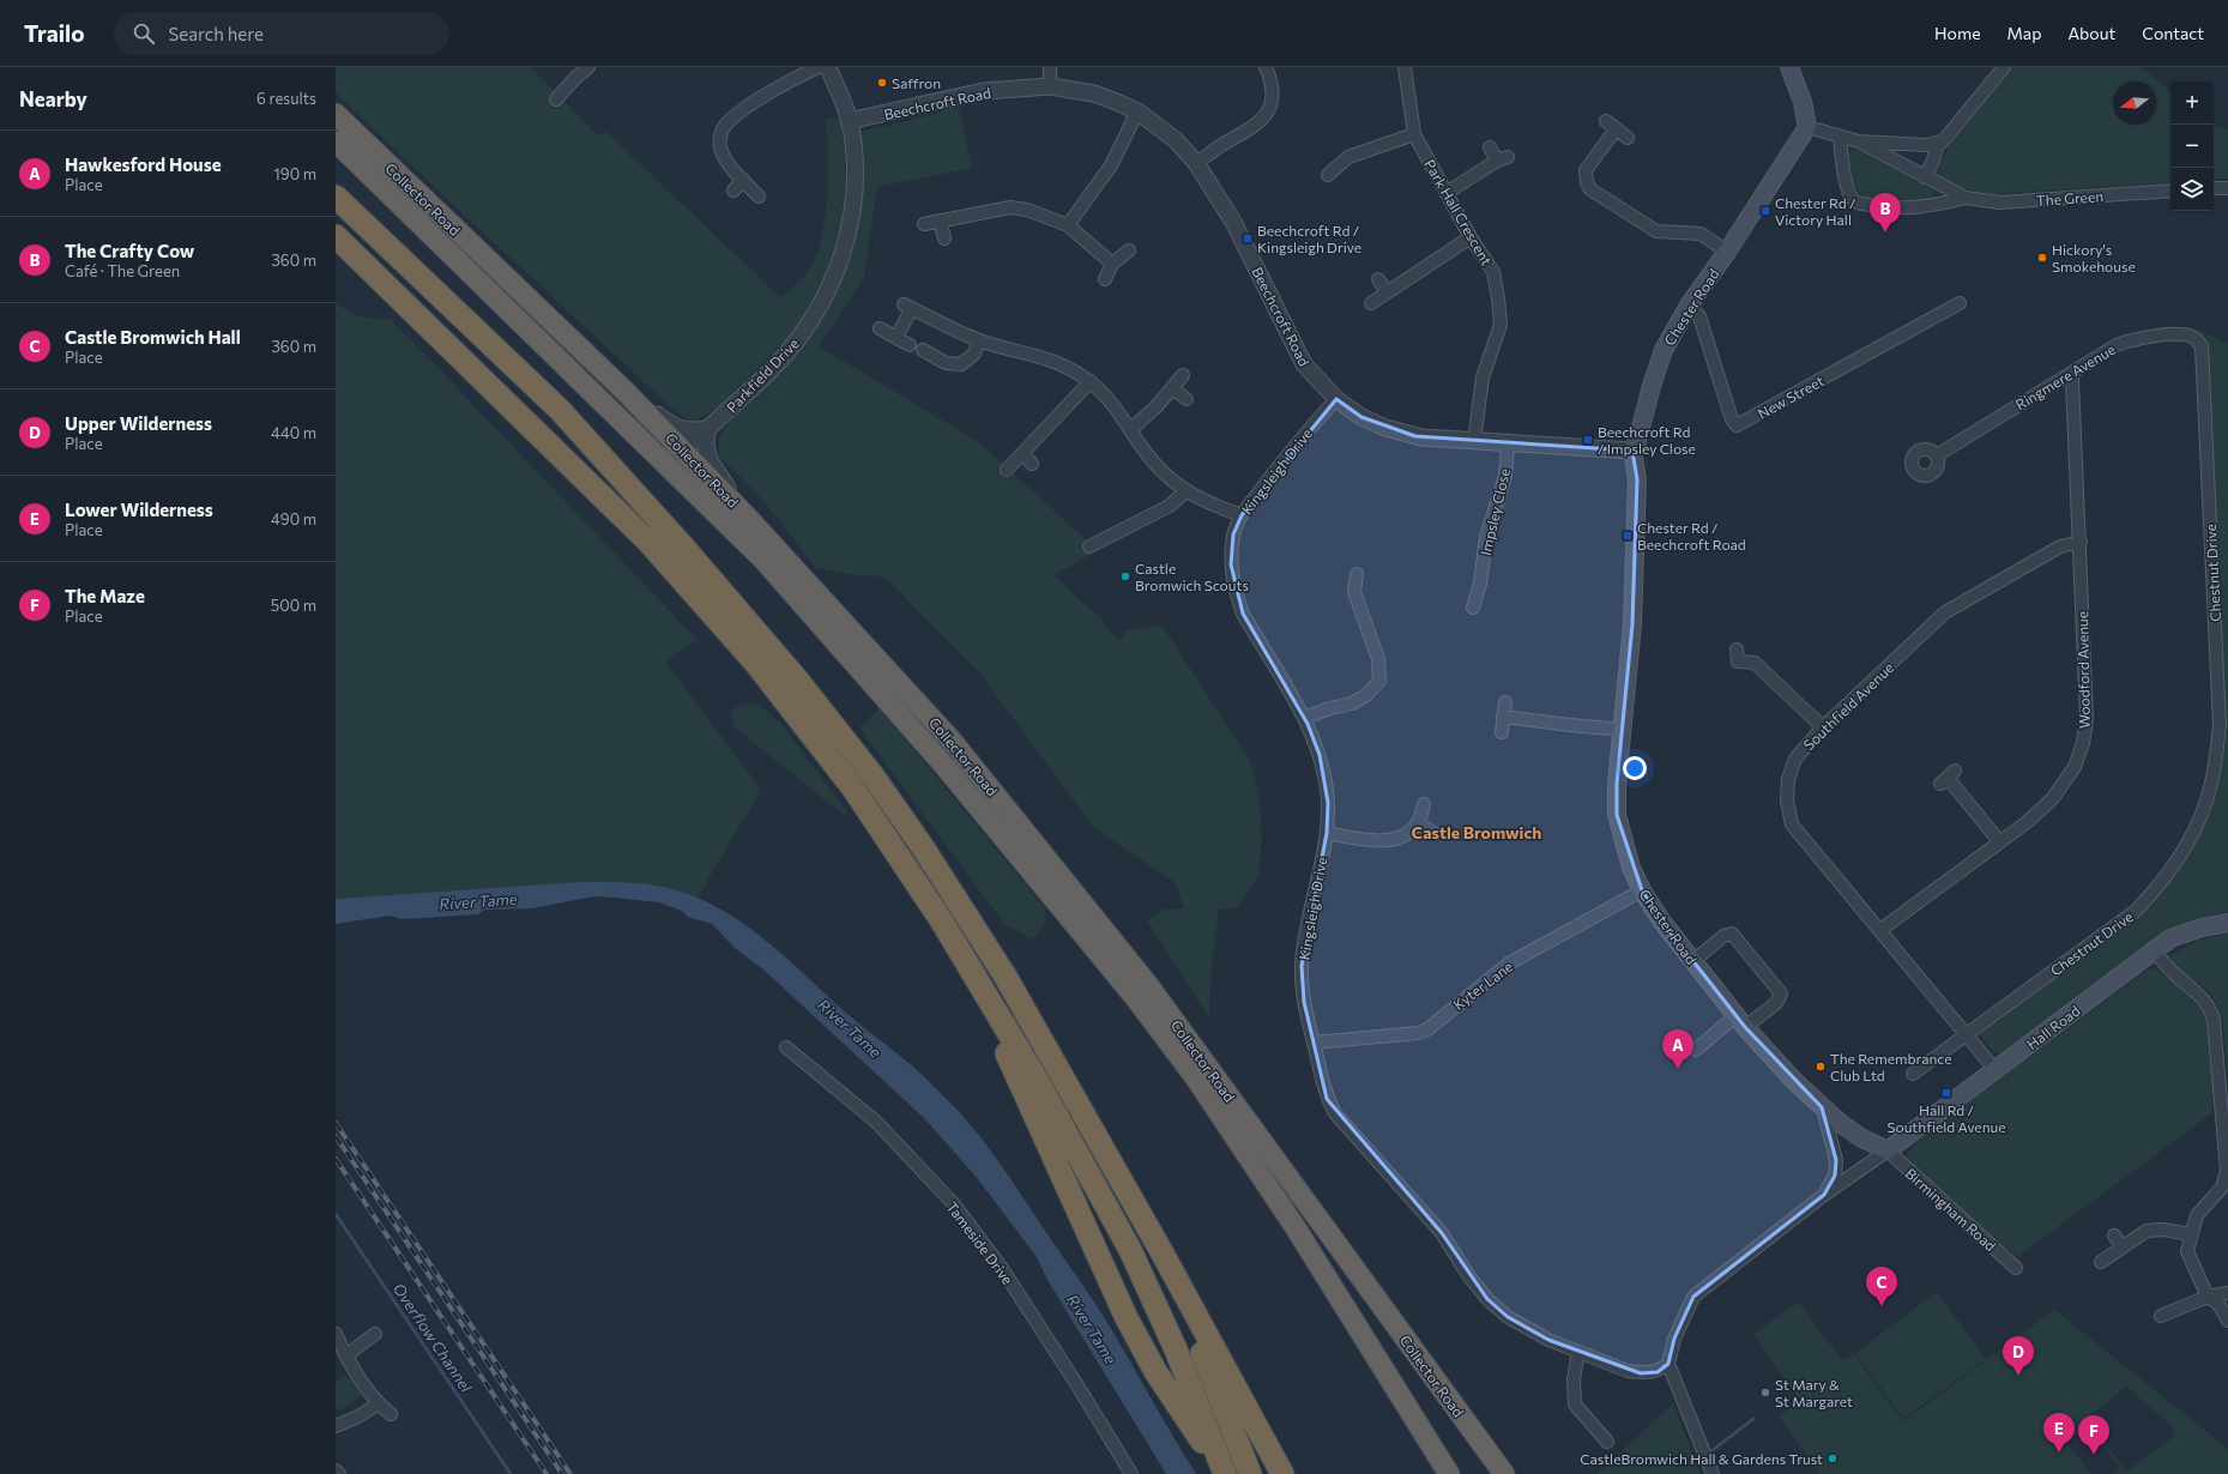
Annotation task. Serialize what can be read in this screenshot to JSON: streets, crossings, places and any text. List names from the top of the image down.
{
  "streets": {
    "highway": ["Collector Road"],
    "main road": ["Chester Road", "Hall Road"],
    "street": [
      "Beechcroft Road",
      "The Green",
      "Park Hall Crescent",
      "Parkfield Drive",
      "Ringmere Avenue",
      "New Street",
      "Kingsleigh Drive",
      "Impsley Close",
      "Chestnut Drive",
      "Woodford Avenue",
      "Southfield Avenue",
      "Kyter Lane",
      "Birmingham Road",
      "Tameside Drive"
    ]
  },
  "crossings": [
    ["Beechcroft Road", "Park Hall Crescent"],
    ["Beechcroft Road", "Chester Road"],
    ["Beechcroft Road", "Parkfield Drive"],
    ["Beechcroft Road", "Kingsleigh Drive"],
    ["Beechcroft Road", "Impsley Close"],
    ["Collector Road", "Parkfield Drive"],
    ["Chester Road", "New Street"],
    ["Chester Road", "Kyter Lane"],
    ["Chester Road", "Hall Road"],
    ["Chester Road", "Birmingham Road"],
    ["Ringmere Avenue", "Chestnut Drive"],
    ["Ringmere Avenue", "Woodford Avenue"],
    ["Kingsleigh Drive", "Kyter Lane"],
    ["Chestnut Drive", "Southfield Avenue"],
    ["Woodford Avenue", "Southfield Avenue"],
    ["Southfield Avenue", "Hall Road"],
    ["Hall Road", "Birmingham Road"]
  ],
  "districts": ["Castle Bromwich"],
  "water": ["River Tame", "Overflow Channel"],
  "places": {
    "other": [
      "Saffron",
      "Hickory's Smokehouse",
      "Castle Bromwich Scouts",
      "The Remembrance Club Ltd",
      "St Mary & St Margaret",
      "CastleBromwich Hall & Gardens Trust"
    ],
    "transit": [
      "Chester Rd / Victory Hall",
      "Beechcroft Rd / Kingsleigh Drive",
      "Beechcroft Rd / Impsley Close",
      "Chester Rd / Beechcroft Road",
      "Hall Rd / Southfield Avenue"
    ]
  },
  "north": "left",
  "page": {
    "header": "Trailo",
    "search": "Search here",
    "nav": [
      "Home",
      "Map",
      "About",
      "Contact"
    ],
    "heading": ["Nearby", "6 results"],
    "map_buttons": ["+", "−"],
    "list": [
      {
        "mark": "A",
        "name": "Hawkesford House",
        "note": "Place",
        "value": "190 m"
      },
      {
        "mark": "B",
        "name": "The Crafty Cow",
        "note": "Café · The Green",
        "value": "360 m"
      },
      {
        "mark": "C",
        "name": "Castle Bromwich Hall",
        "note": "Place",
        "value": "360 m"
      },
      {
        "mark": "D",
        "name": "Upper Wilderness",
        "note": "Place",
        "value": "440 m"
      },
      {
        "mark": "E",
        "name": "Lower Wilderness",
        "note": "Place",
        "value": "490 m"
      },
      {
        "mark": "F",
        "name": "The Maze",
        "note": "Place",
        "value": "500 m"
      }
    ],
    "pins": [
      "B",
      "A",
      "C",
      "D",
      "E",
      "F"
    ]
  }
}
